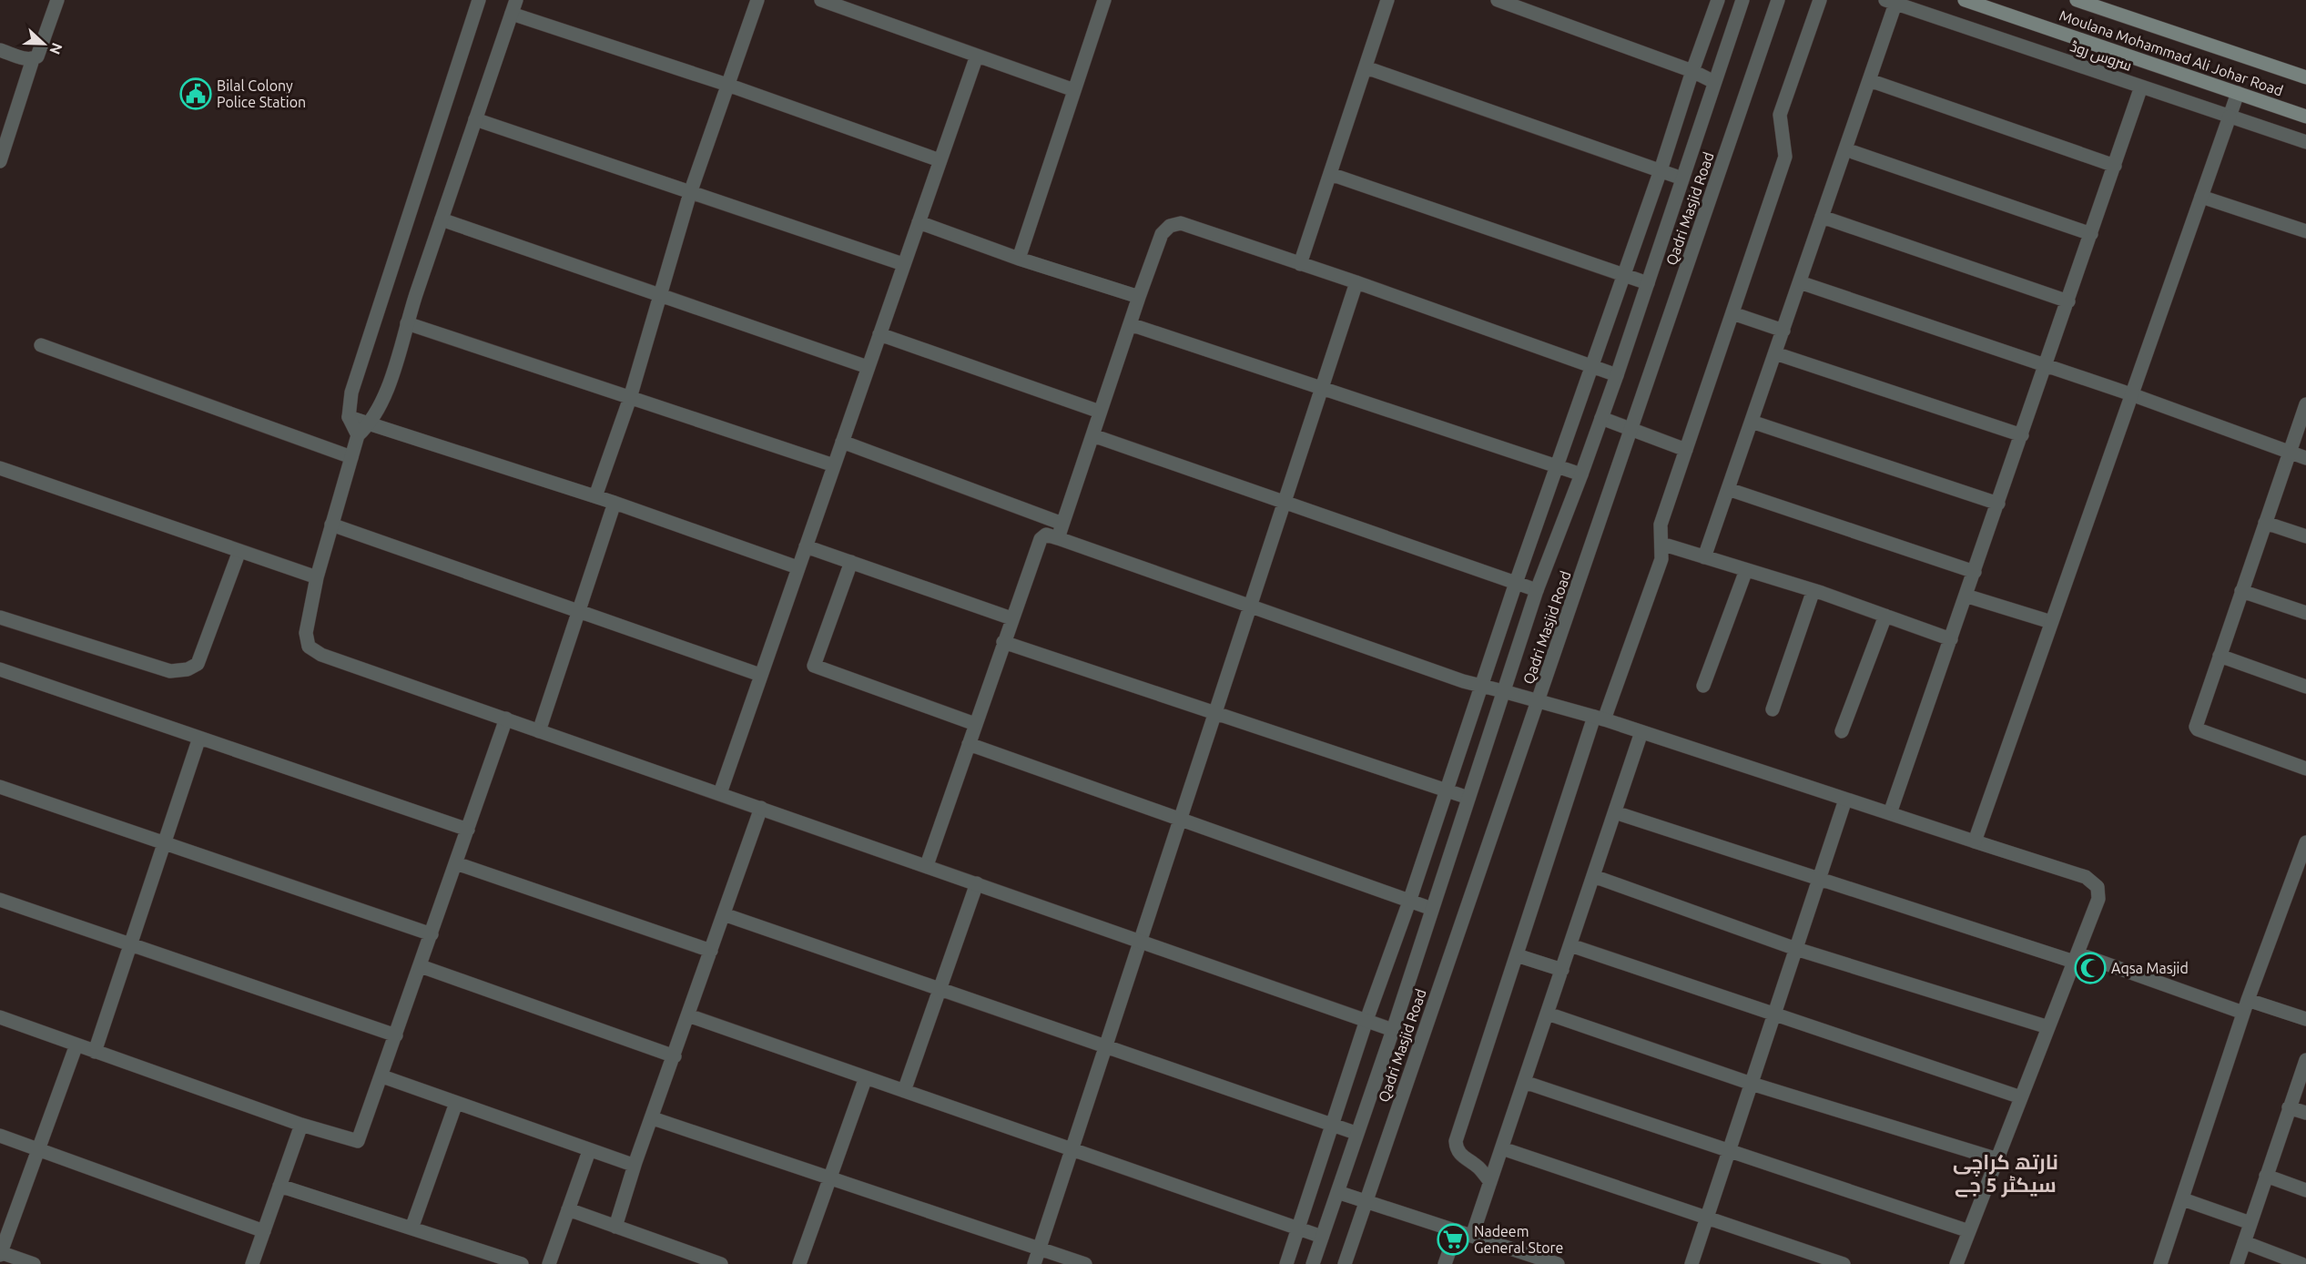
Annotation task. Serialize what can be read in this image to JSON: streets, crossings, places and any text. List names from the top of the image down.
{
  "streets": {
    "main road": ["Moulana Mohammad Ali Johar Road"],
    "street": ["سروس روڈ", "Qadri Masjid Road"]
  },
  "districts": ["نارتھ کراچی سیکٹر 5 جے"],
  "places": {
    "public building": ["Bilal Colony Police Station"],
    "mosque": ["Aqsa Masjid"],
    "supermarket": ["Nadeem General Store"]
  },
  "north": "right"
}
